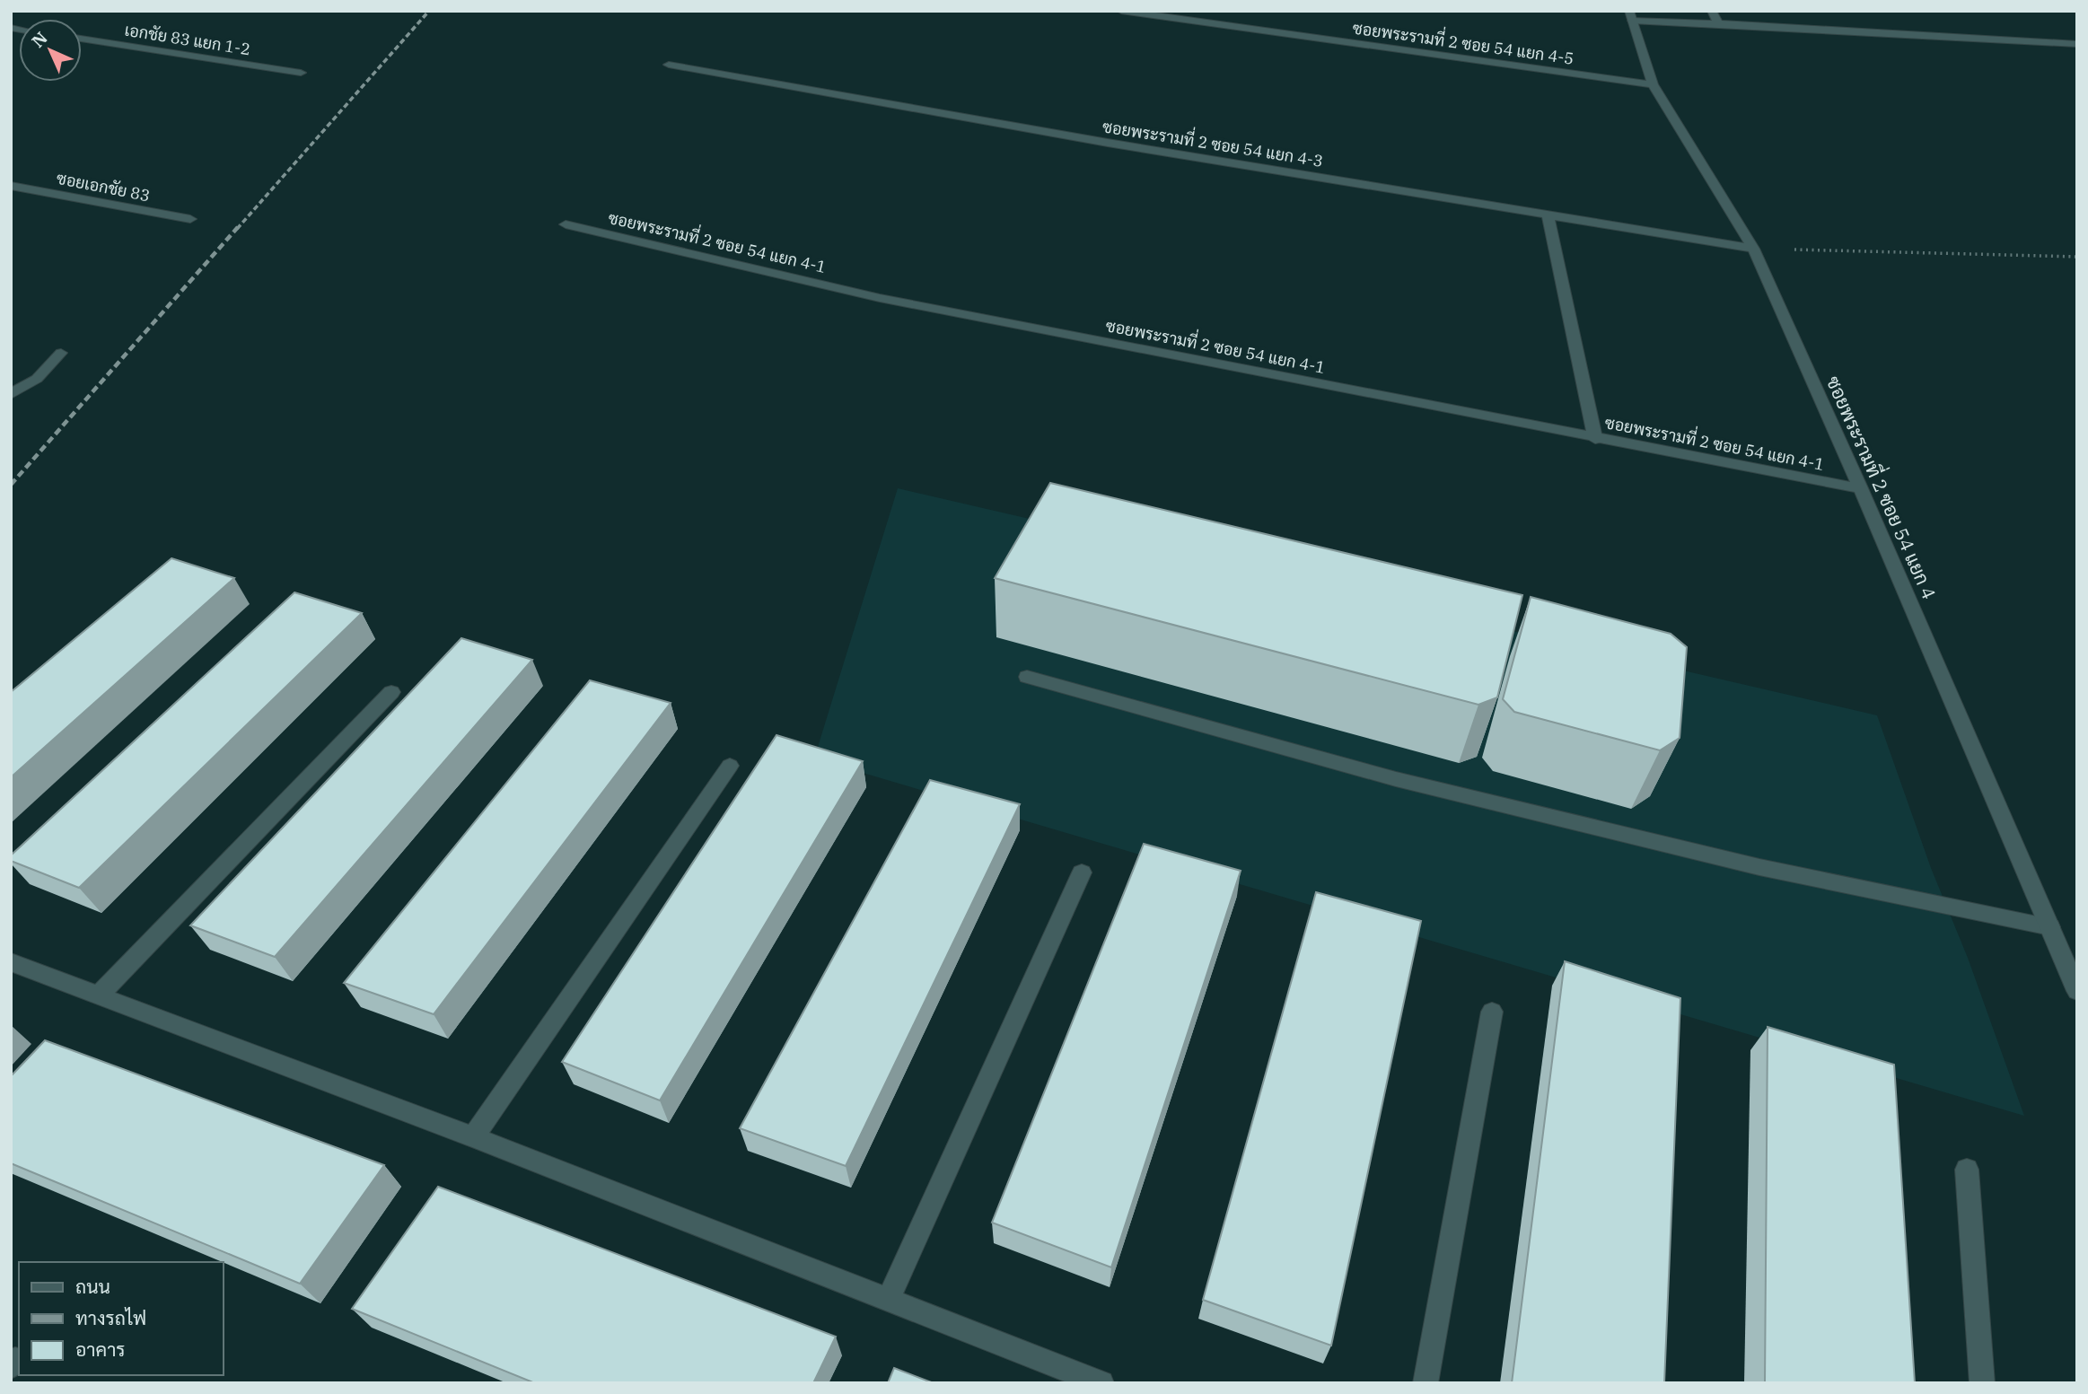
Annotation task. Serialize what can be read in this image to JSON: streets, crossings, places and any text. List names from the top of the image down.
{
  "streets": {
    "street": [
      "เอกชัย 83 แยก 1-2",
      "ซอยพระรามที่ 2 ซอย 54 แยก 4-5",
      "ซอยพระรามที่ 2 ซอย 54 แยก 4-3",
      "ซอยเอกชัย 83",
      "ซอยพระรามที่ 2 ซอย 54 แยก 4-1",
      "ซอยพระรามที่ 2 ซอย 54 แยก 4"
    ]
  },
  "crossings": [
    ["ซอยพระรามที่ 2 ซอย 54 แยก 4-5", "ซอยพระรามที่ 2 ซอย 54 แยก 4"],
    ["ซอยพระรามที่ 2 ซอย 54 แยก 4-3", "ซอยพระรามที่ 2 ซอย 54 แยก 4"],
    ["ซอยพระรามที่ 2 ซอย 54 แยก 4-1", "ซอยพระรามที่ 2 ซอย 54 แยก 4"]
  ],
  "legend": ["ถนน", "ทางรถไฟ", "อาคาร"],
  "north": "top left"
}
